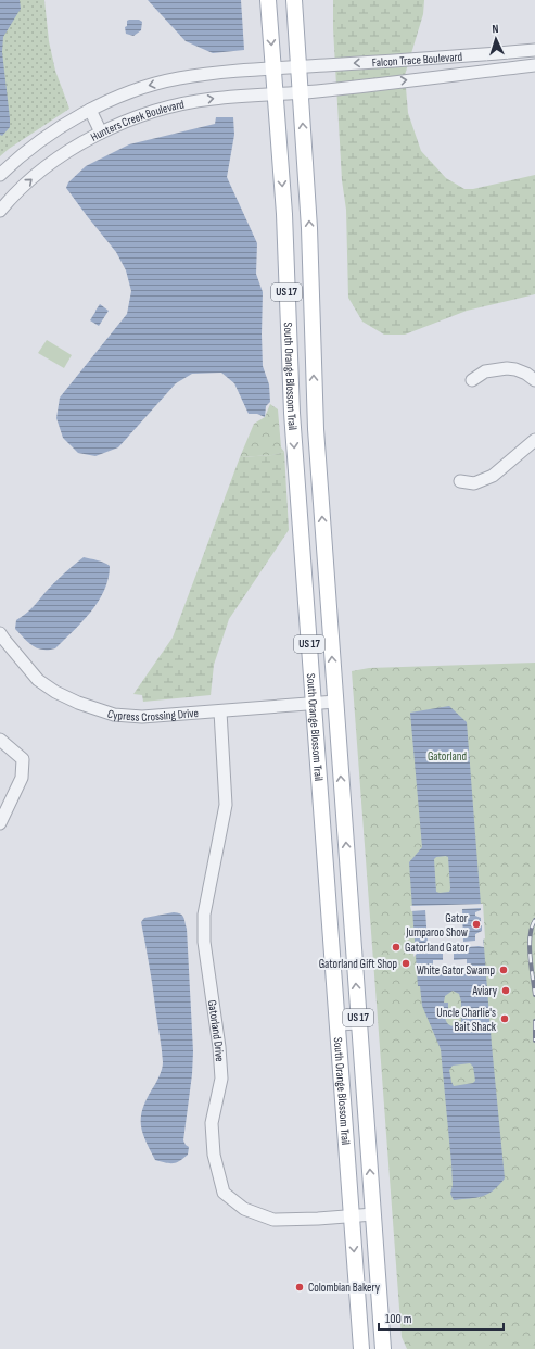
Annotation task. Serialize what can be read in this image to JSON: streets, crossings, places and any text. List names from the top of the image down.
{
  "streets": {
    "main road": ["US 17", "South Orange Blossom Trail"],
    "street": [
      "Falcon Trace Boulevard",
      "Hunters Creek Boulevard",
      "Cypress Crossing Drive",
      "Gatorland Drive"
    ]
  },
  "crossings": [
    ["Falcon Trace Boulevard", "Hunters Creek Boulevard"],
    ["Falcon Trace Boulevard", "South Orange Blossom Trail"],
    ["Hunters Creek Boulevard", "South Orange Blossom Trail"],
    ["South Orange Blossom Trail", "Cypress Crossing Drive"],
    ["South Orange Blossom Trail", "Gatorland Drive"],
    ["Cypress Crossing Drive", "Gatorland Drive"]
  ],
  "parks": ["Gatorland"],
  "places": [
    "Gator Jumparoo Show",
    "Gatorland Gator",
    "Gatorland Gift Shop",
    "White Gator Swamp",
    "Aviary",
    "Uncle Charlie's Bait Shack",
    "Colombian Bakery"
  ],
  "scale_bar": "100 m",
  "north": "top"
}
